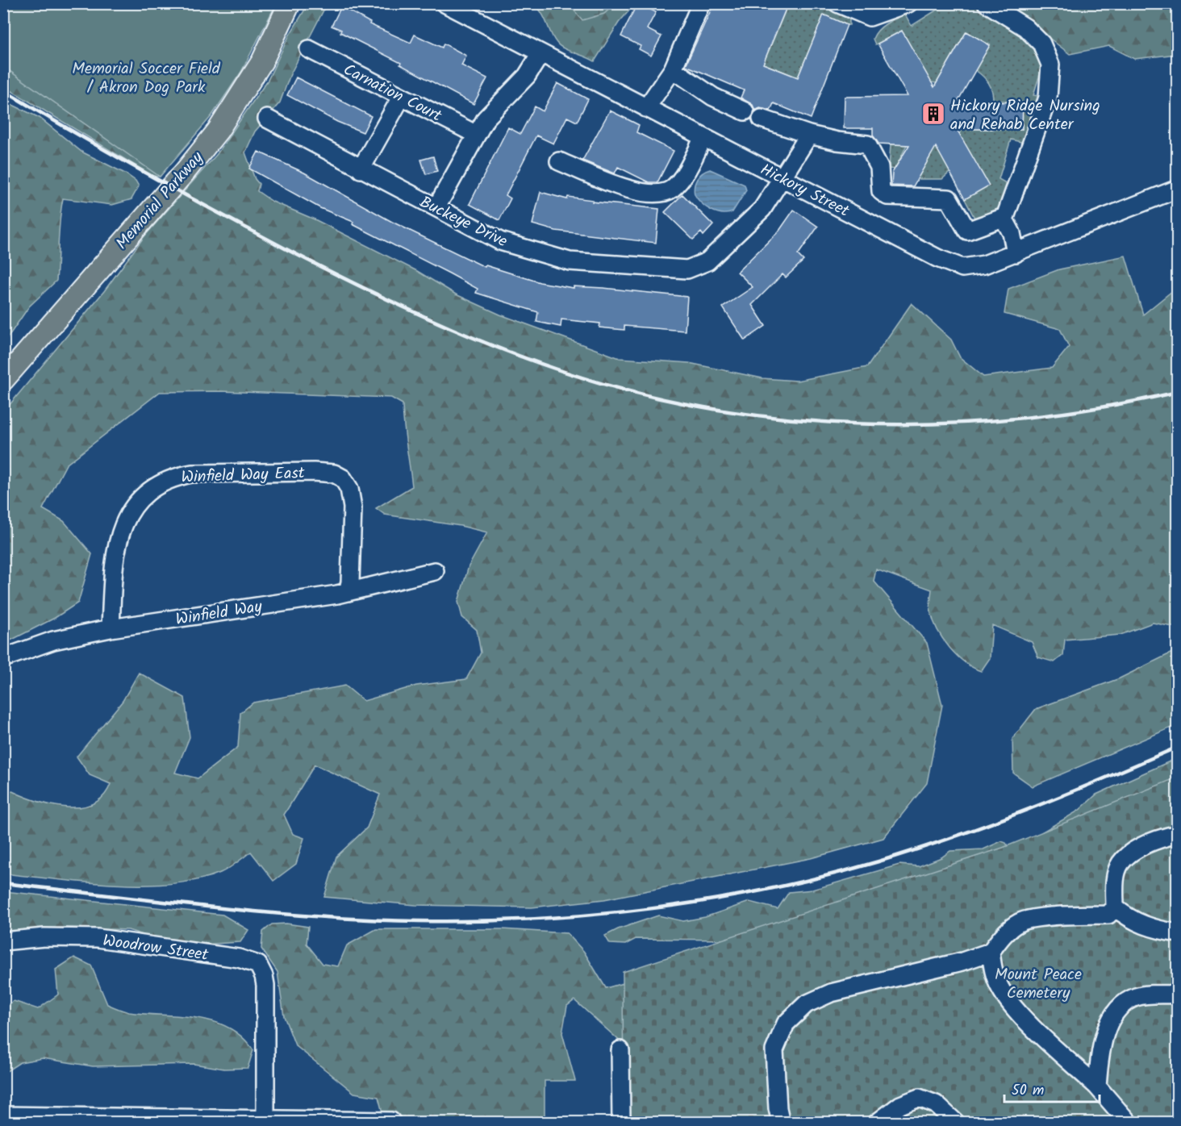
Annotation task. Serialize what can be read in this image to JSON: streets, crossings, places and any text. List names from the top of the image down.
{
  "streets": {
    "main road": ["Memorial Parkway"],
    "street": [
      "Carnation Court",
      "Hickory Street",
      "Buckeye Drive",
      "Winfield Way East",
      "Winfield Way",
      "Woodrow Street"
    ]
  },
  "crossings": [
    ["Hickory Street", "Buckeye Drive"],
    ["Winfield Way East", "Winfield Way"]
  ],
  "parks": ["Memorial Soccer Field / Akron Dog Park", "Mount Peace Cemetery"],
  "places": {
    "building": ["Hickory Ridge Nursing and Rehab Center"]
  },
  "scale_bar": "50 m"
}
